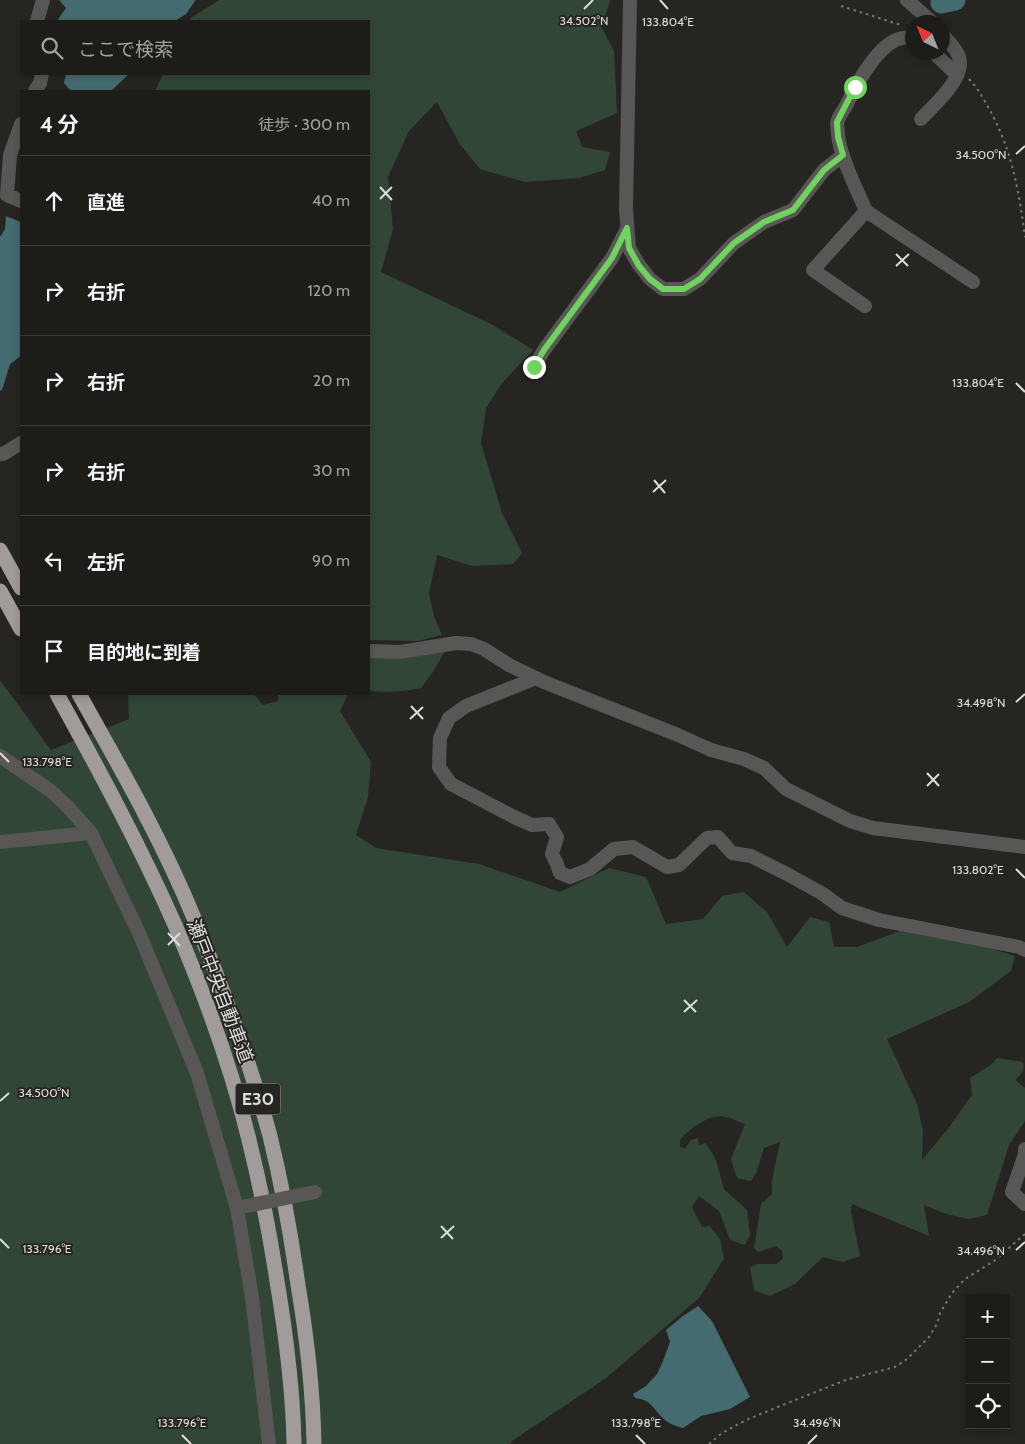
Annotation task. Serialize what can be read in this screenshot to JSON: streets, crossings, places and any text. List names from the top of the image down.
{
  "streets": {
    "highway": ["瀬戸中央自動車道", "E30"]
  },
  "north": "top left",
  "page": {
    "search": "ここで検索",
    "heading": ["4 分", "徒歩 · 300 m"],
    "list": [
      ["直進", "40 m"],
      ["右折", "120 m"],
      ["右折", "20 m"],
      ["右折", "30 m"],
      ["左折", "90 m"],
      "目的地に到着"
    ],
    "map_buttons": ["+", "−"]
  },
  "coordinates": [
    "34.502°N",
    "133.804°E",
    "34.500°N",
    "34.498°N",
    "133.798°E",
    "133.802°E",
    "133.796°E",
    "34.496°N"
  ]
}
